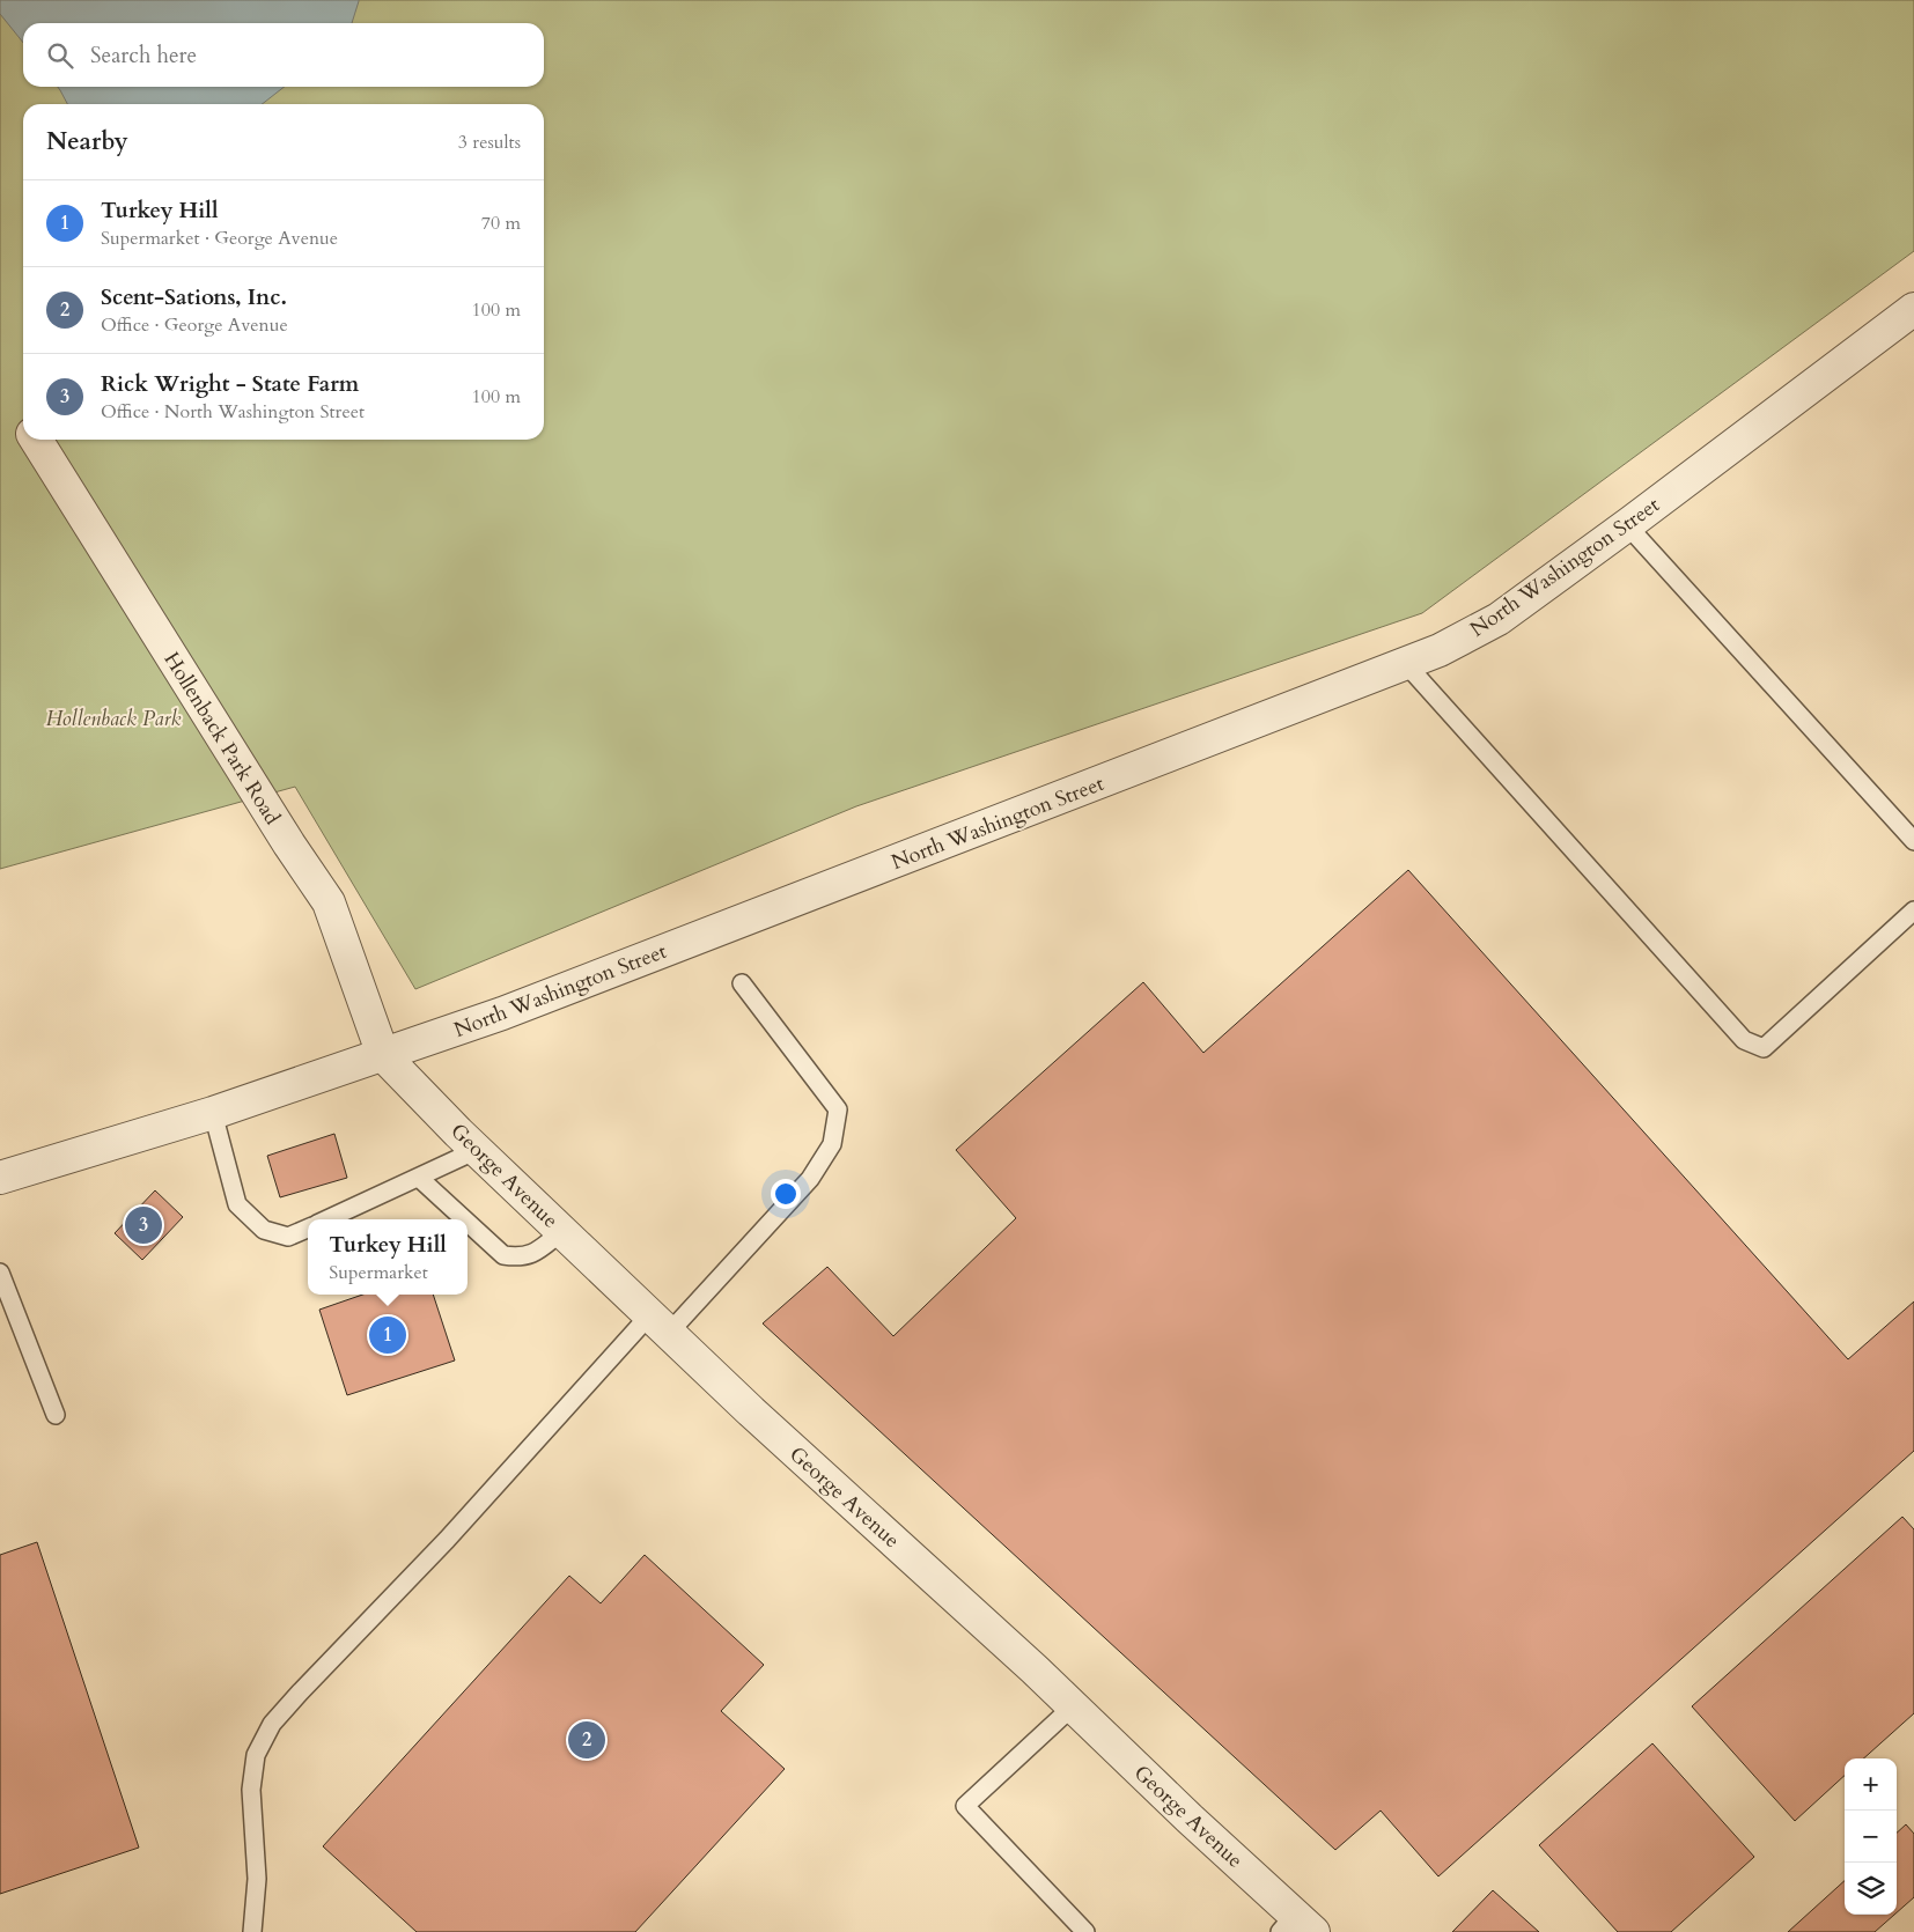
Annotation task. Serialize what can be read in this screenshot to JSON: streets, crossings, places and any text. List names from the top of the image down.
{
  "streets": {
    "street": ["North Washington Street", "Hollenback Park Road", "George Avenue"]
  },
  "crossings": [
    ["North Washington Street", "Hollenback Park Road"],
    ["North Washington Street", "George Avenue"],
    ["Hollenback Park Road", "George Avenue"]
  ],
  "parks": ["Hollenback Park"],
  "page": {
    "search": "Search here",
    "heading": ["Nearby", "3 results"],
    "list": [
      {
        "mark": "1",
        "name": "Turkey Hill",
        "note": "Supermarket · George Avenue",
        "value": "70 m"
      },
      {
        "mark": "2",
        "name": "Scent-Sations, Inc.",
        "note": "Office · George Avenue",
        "value": "100 m"
      },
      {
        "mark": "3",
        "name": "Rick Wright - State Farm",
        "note": "Office · North Washington Street",
        "value": "100 m"
      }
    ],
    "pins": ["3", "1", "2"],
    "popup": ["Turkey Hill", "Supermarket"],
    "map_buttons": ["+", "−"]
  }
}
